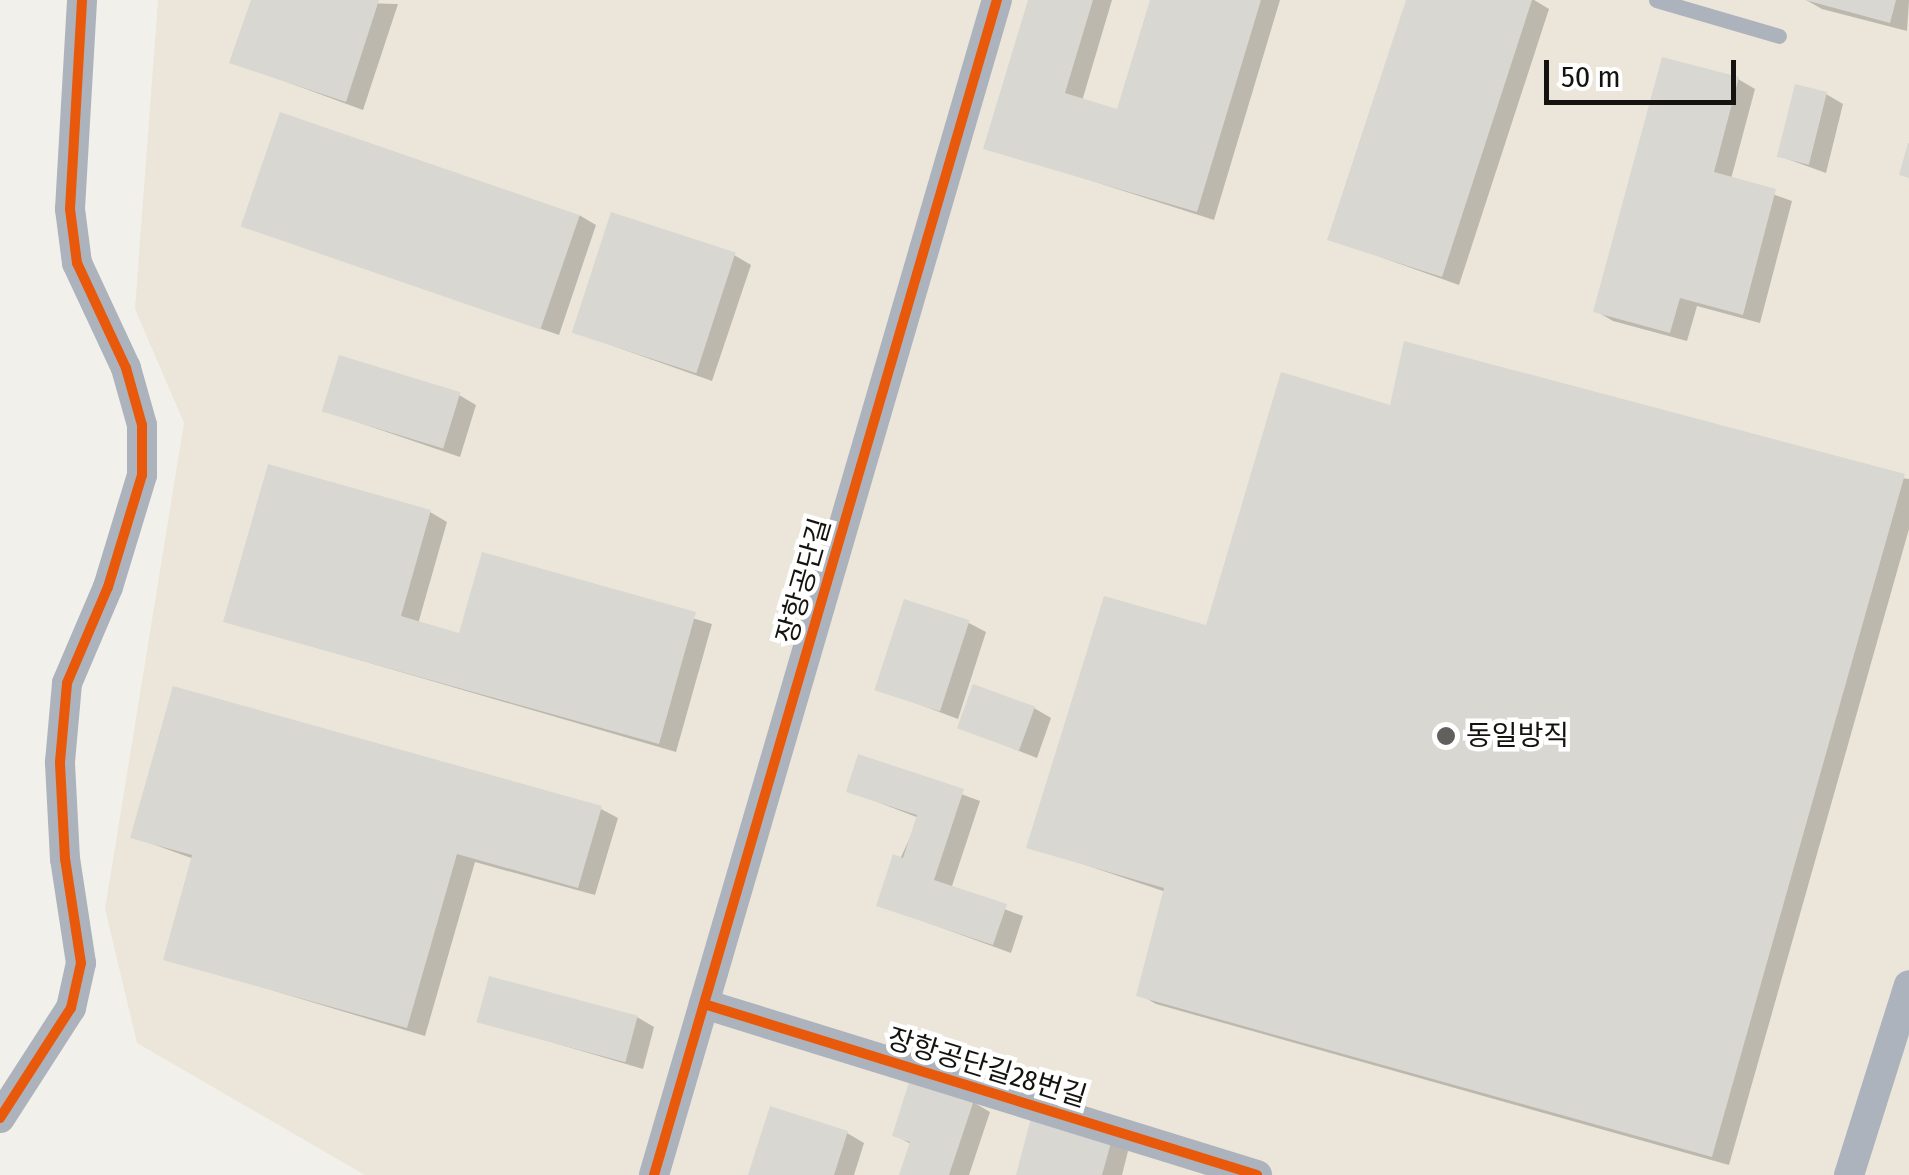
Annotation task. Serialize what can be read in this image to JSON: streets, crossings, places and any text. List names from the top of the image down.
{
  "streets": {
    "street": ["장항공단길", "장항공단길28번길"]
  },
  "crossings": [
    ["장항공단길", "장항공단길28번길"]
  ],
  "places": ["동일방직"],
  "scale_bar": "50 m"
}
